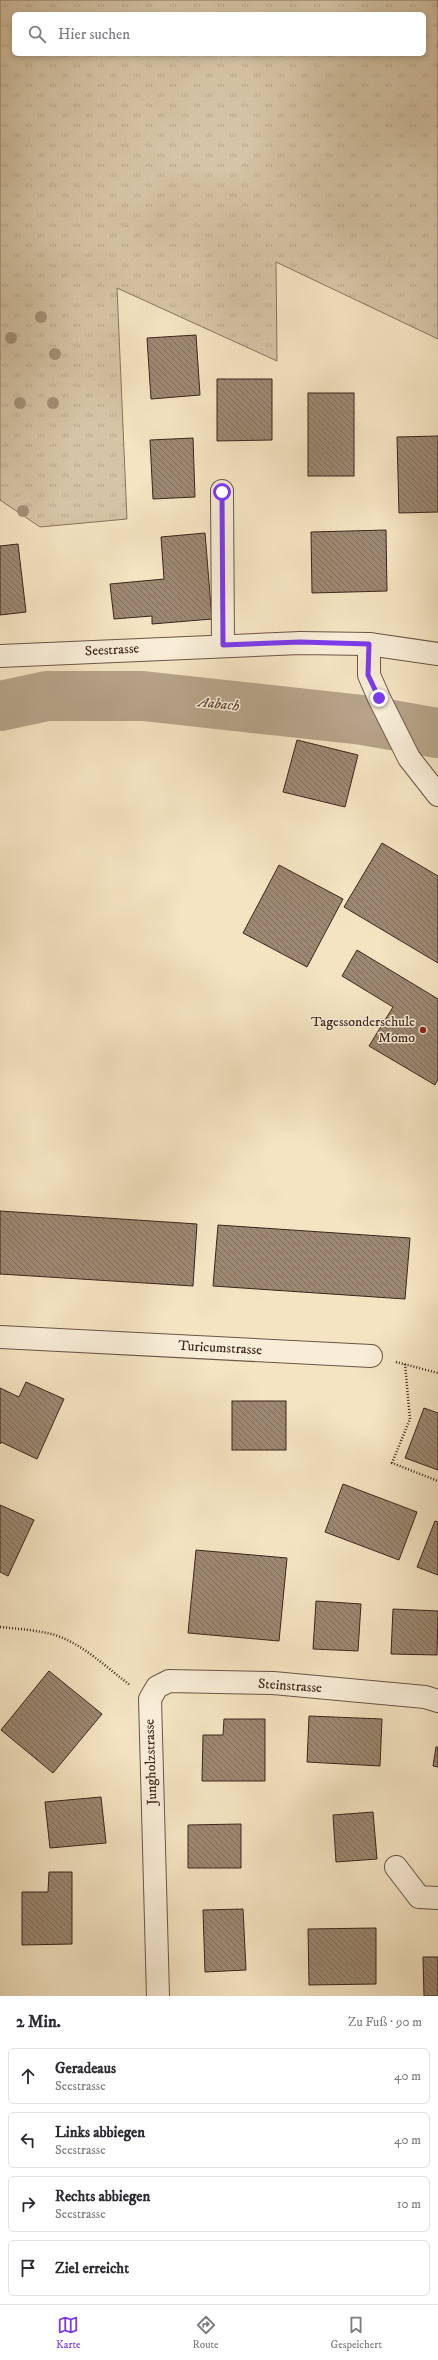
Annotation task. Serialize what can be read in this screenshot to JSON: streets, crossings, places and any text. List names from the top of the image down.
{
  "streets": {
    "street": [
      "Seestrasse",
      "Turicumstrasse",
      "Steinstrasse",
      "Jungholzstrasse"
    ]
  },
  "crossings": [
    ["Steinstrasse", "Jungholzstrasse"]
  ],
  "water": ["Aabach"],
  "places": ["Tagessonderschule Momo"],
  "page": {
    "search": "Hier suchen",
    "heading": ["2 Min.", "Zu Fuß · 90 m"],
    "list": [
      ["Geradeaus", "Seestrasse", "40 m"],
      ["Links abbiegen", "Seestrasse", "40 m"],
      ["Rechts abbiegen", "Seestrasse", "10 m"],
      "Ziel erreicht"
    ],
    "nav": ["Karte", "Route", "Gespeichert"]
  }
}
